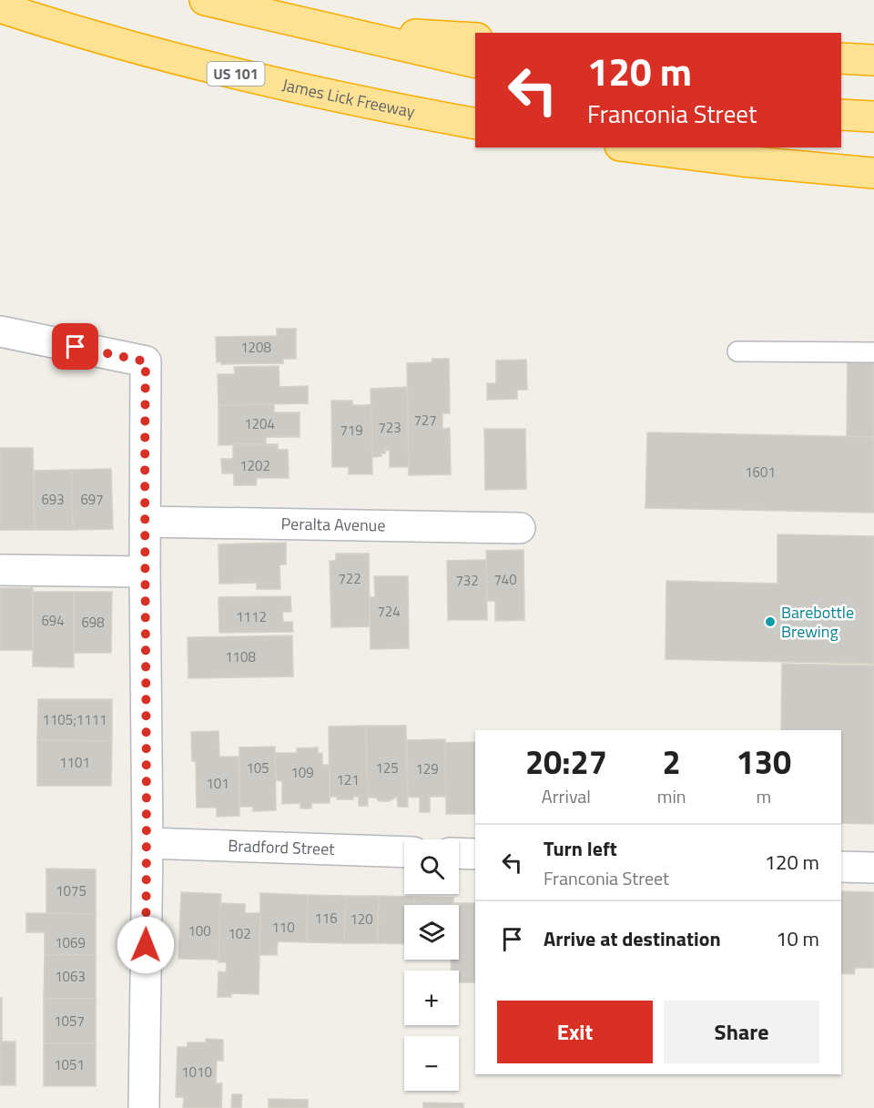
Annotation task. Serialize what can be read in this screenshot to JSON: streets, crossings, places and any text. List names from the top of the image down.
{
  "streets": {
    "highway": ["US 101", "James Lick Freeway"],
    "street": ["Peralta Avenue", "Bradford Street"]
  },
  "places": ["Barebottle Brewing"],
  "house_numbers": [
    "1208",
    "727",
    "1204",
    "723",
    "719",
    "1202",
    "1601",
    "693",
    "697",
    "722",
    "740",
    "732",
    "724",
    "1112",
    "694",
    "698",
    "1108",
    "1105;1111",
    "1101",
    "105",
    "125",
    "129",
    "109",
    "121",
    "101",
    "1075",
    "116",
    "120",
    "110",
    "100",
    "102",
    "1069",
    "1063",
    "1057",
    "1051",
    "1010"
  ],
  "page": {
    "turn": ["120 m", "Franconia Street"],
    "eta": [
      "20:27",
      "Arrival",
      "2",
      "min",
      "130",
      "m"
    ],
    "list": [
      {
        "name": "Turn left",
        "note": "Franconia Street",
        "value": "120 m"
      },
      {
        "name": "Arrive at destination",
        "value": "10 m"
      }
    ],
    "map_buttons": ["+", "−"],
    "buttons": ["Exit", "Share"]
  }
}
